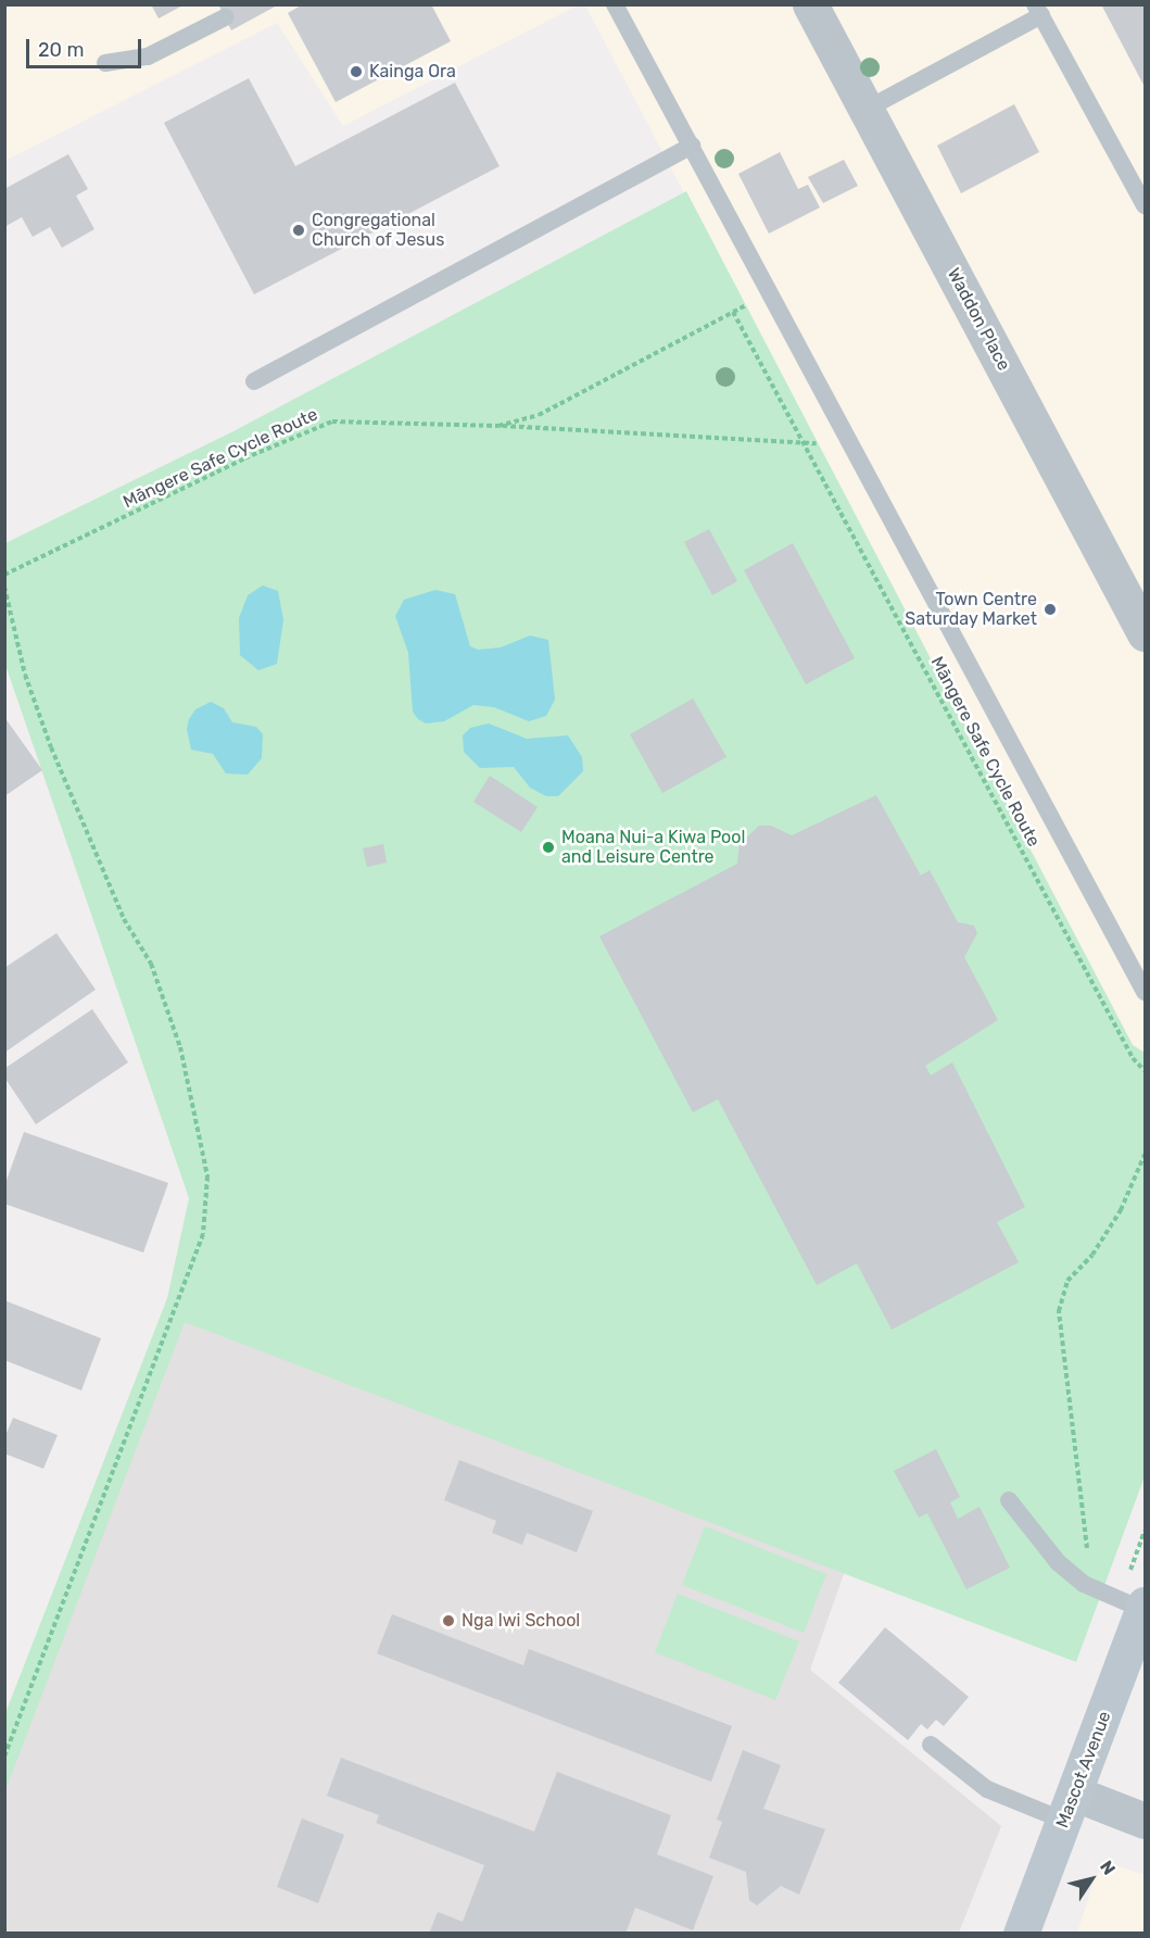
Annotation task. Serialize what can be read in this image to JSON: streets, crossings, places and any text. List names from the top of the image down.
{
  "streets": {
    "main road": ["Mascot Avenue"],
    "street": ["Waddon Place"],
    "path": ["Māngere Safe Cycle Route"]
  },
  "places": [
    "Kainga Ora",
    "Congregational Church of Jesus",
    "Town Centre Saturday Market",
    "Moana Nui-a Kiwa Pool and Leisure Centre",
    "Nga Iwi School"
  ],
  "scale_bar": "20 m",
  "north": "top right"
}
